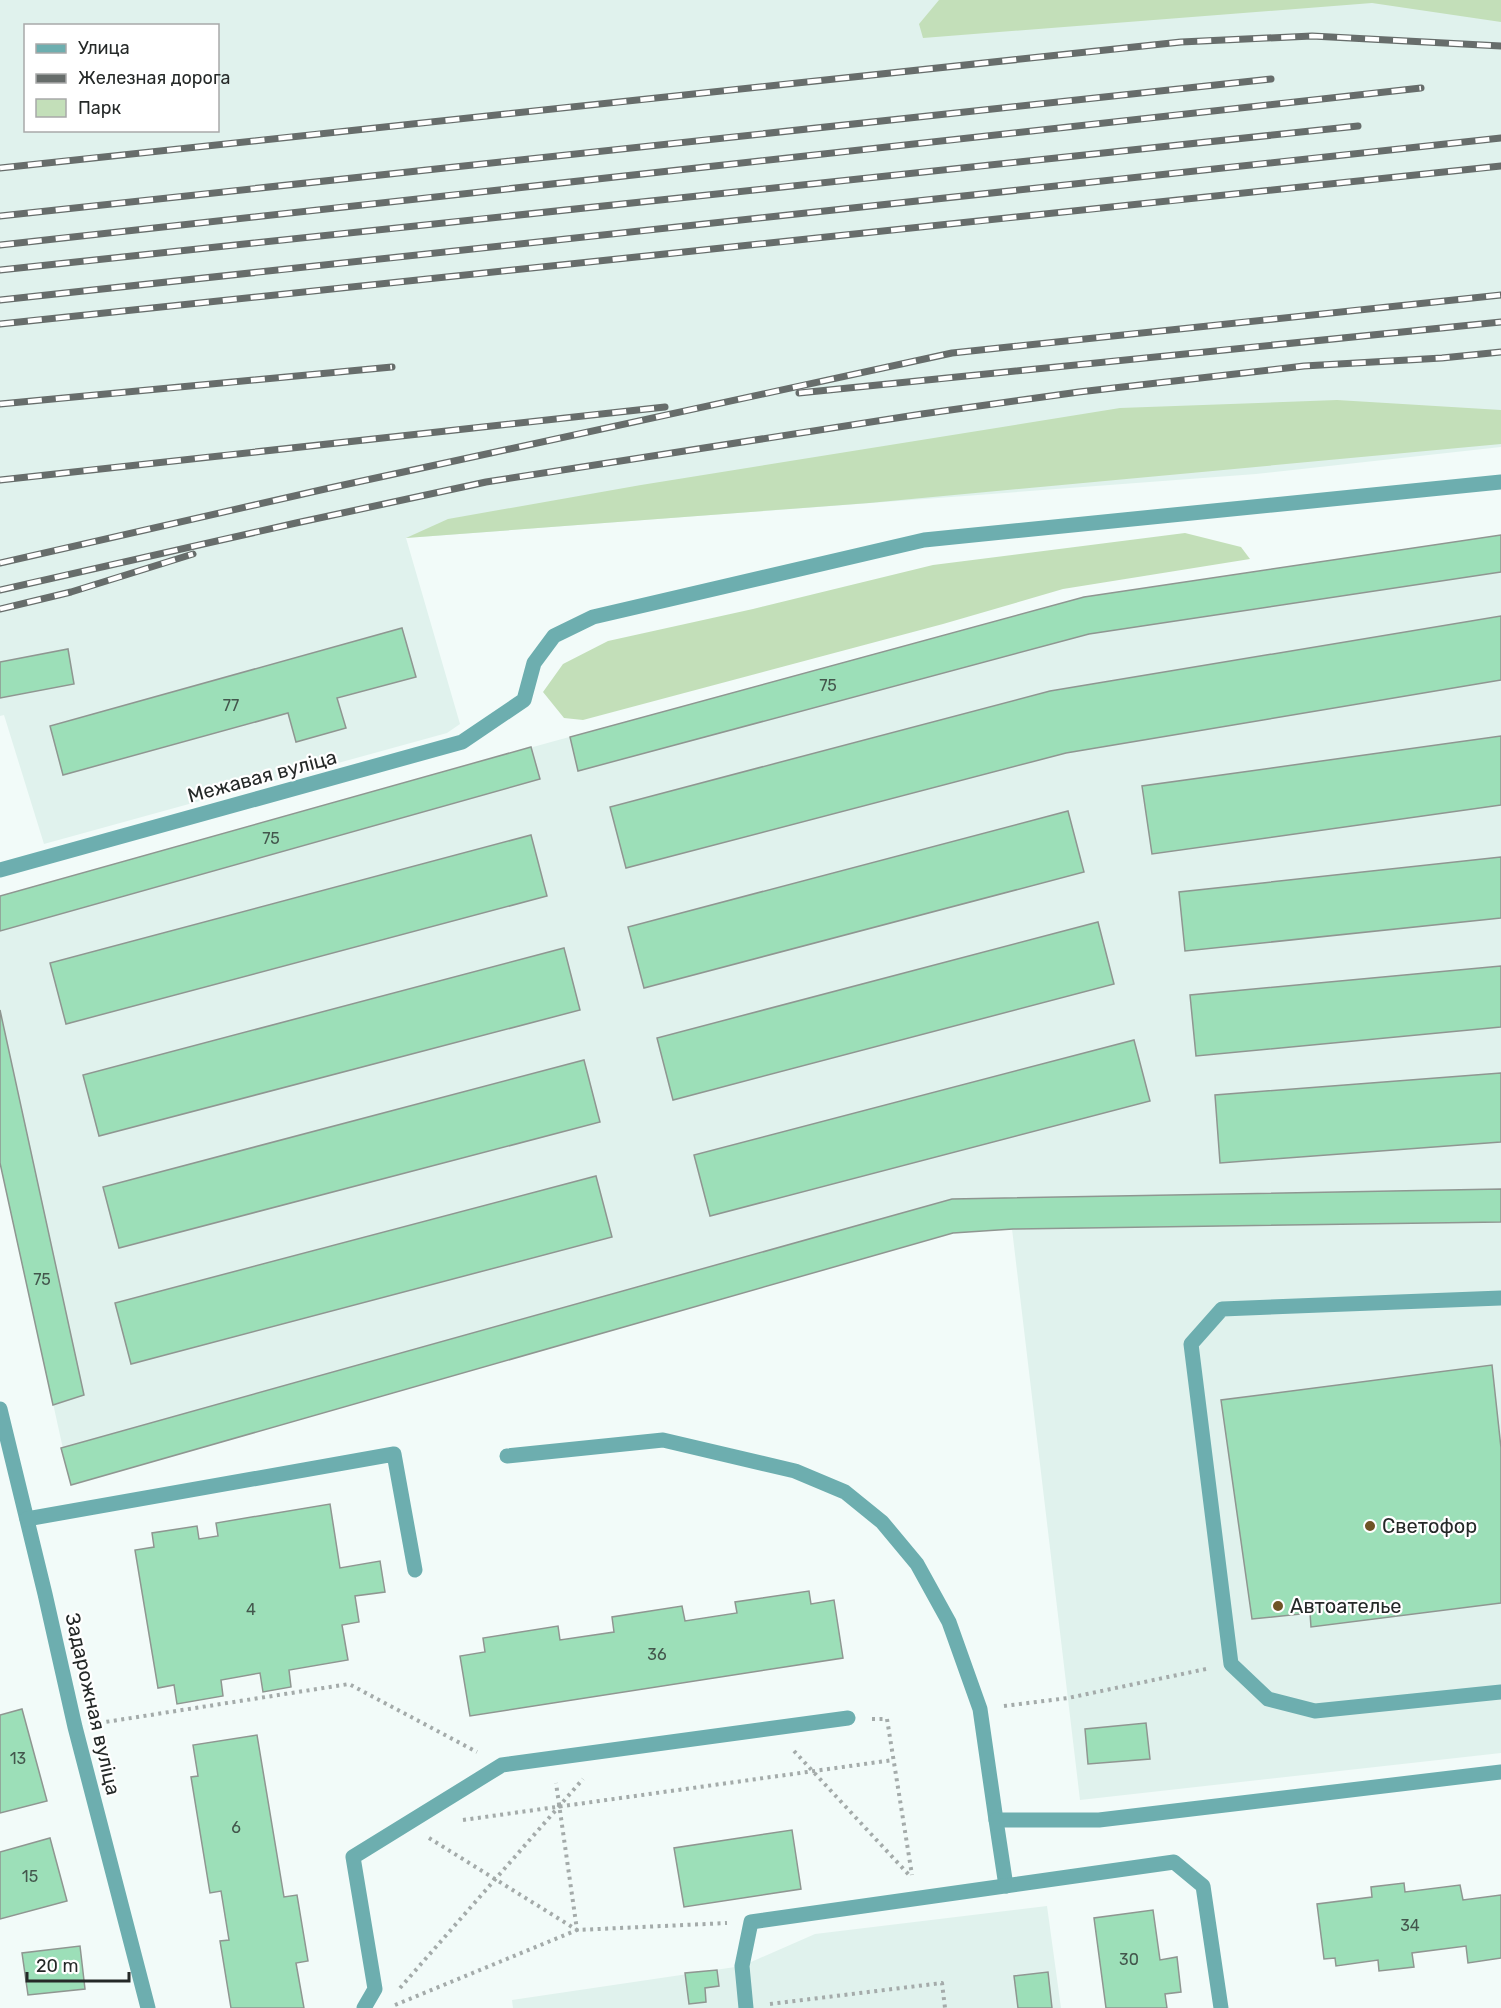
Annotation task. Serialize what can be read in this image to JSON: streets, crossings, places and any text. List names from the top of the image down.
{
  "streets": {
    "street": ["Межавая вуліца", "Задарожная вуліца"]
  },
  "places": ["Светофор", "Автоателье"],
  "house_numbers": [
    "75",
    "77",
    "75",
    "75",
    "4",
    "36",
    "13",
    "6",
    "15",
    "34",
    "30"
  ],
  "legend": ["Улица", "Железная дорога", "Парк"],
  "scale_bar": "20 m"
}
